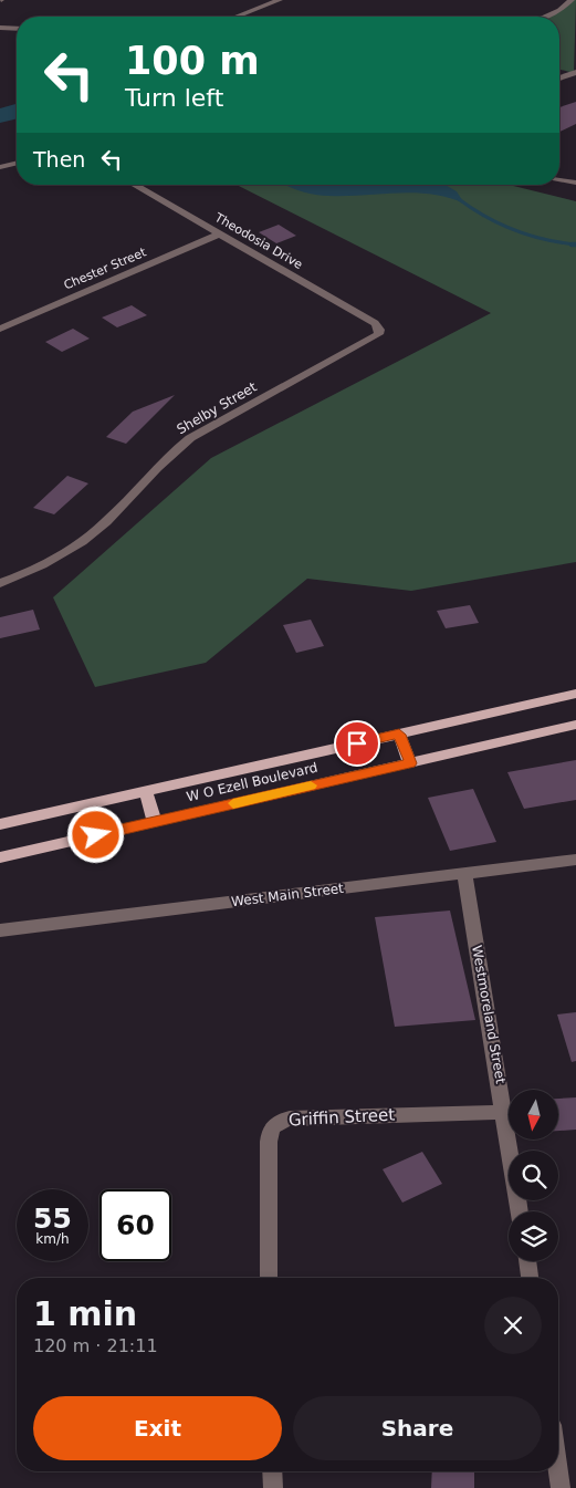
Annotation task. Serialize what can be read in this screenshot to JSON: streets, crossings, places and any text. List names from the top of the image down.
{
  "streets": {
    "main road": ["W O Ezell Boulevard"],
    "street": [
      "Theodosia Drive",
      "Chester Street",
      "Shelby Street",
      "West Main Street",
      "Westmoreland Street",
      "Griffin Street"
    ]
  },
  "crossings": [
    ["Theodosia Drive", "Chester Street"],
    ["Theodosia Drive", "Shelby Street"],
    ["West Main Street", "Westmoreland Street"],
    ["Westmoreland Street", "Griffin Street"]
  ],
  "north": "bottom",
  "page": {
    "turn": ["100 m", "Turn left"],
    "then": "Then",
    "speed": "55 km/h",
    "limit": "60",
    "heading": ["1 min", "120 m · 21:11"],
    "buttons": ["Exit", "Share"]
  }
}
